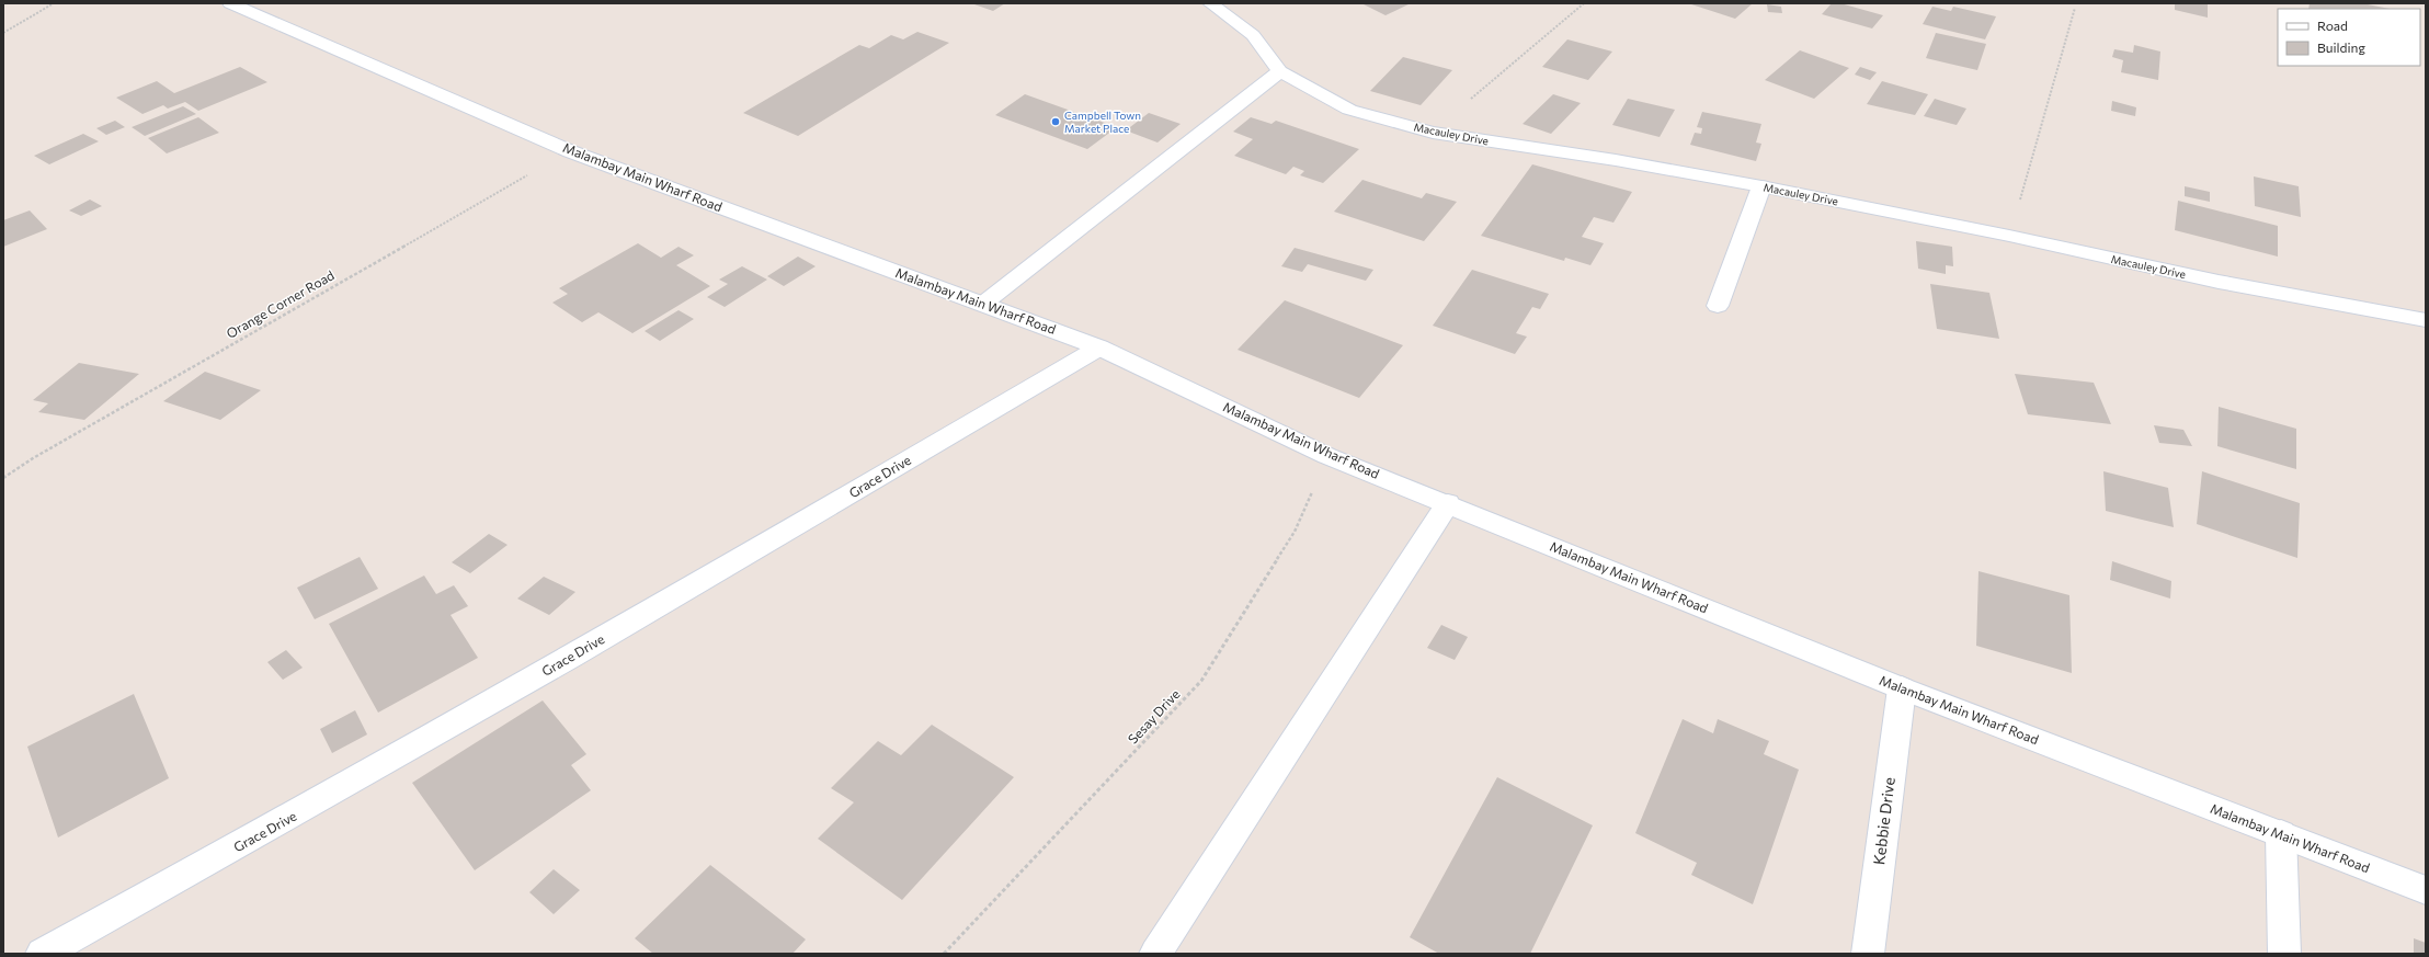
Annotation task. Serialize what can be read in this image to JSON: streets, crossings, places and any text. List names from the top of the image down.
{
  "streets": {
    "street": [
      "Macauley Drive",
      "Malambay Main Wharf Road",
      "Grace Drive",
      "Kebbie Drive"
    ],
    "path": ["Orange Corner Road", "Sesay Drive"]
  },
  "crossings": [
    ["Malambay Main Wharf Road", "Orange Corner Road"],
    ["Malambay Main Wharf Road", "Grace Drive"],
    ["Malambay Main Wharf Road", "Sesay Drive"],
    ["Malambay Main Wharf Road", "Kebbie Drive"]
  ],
  "places": ["Campbell Town Market Place"],
  "legend": ["Road", "Building"]
}
